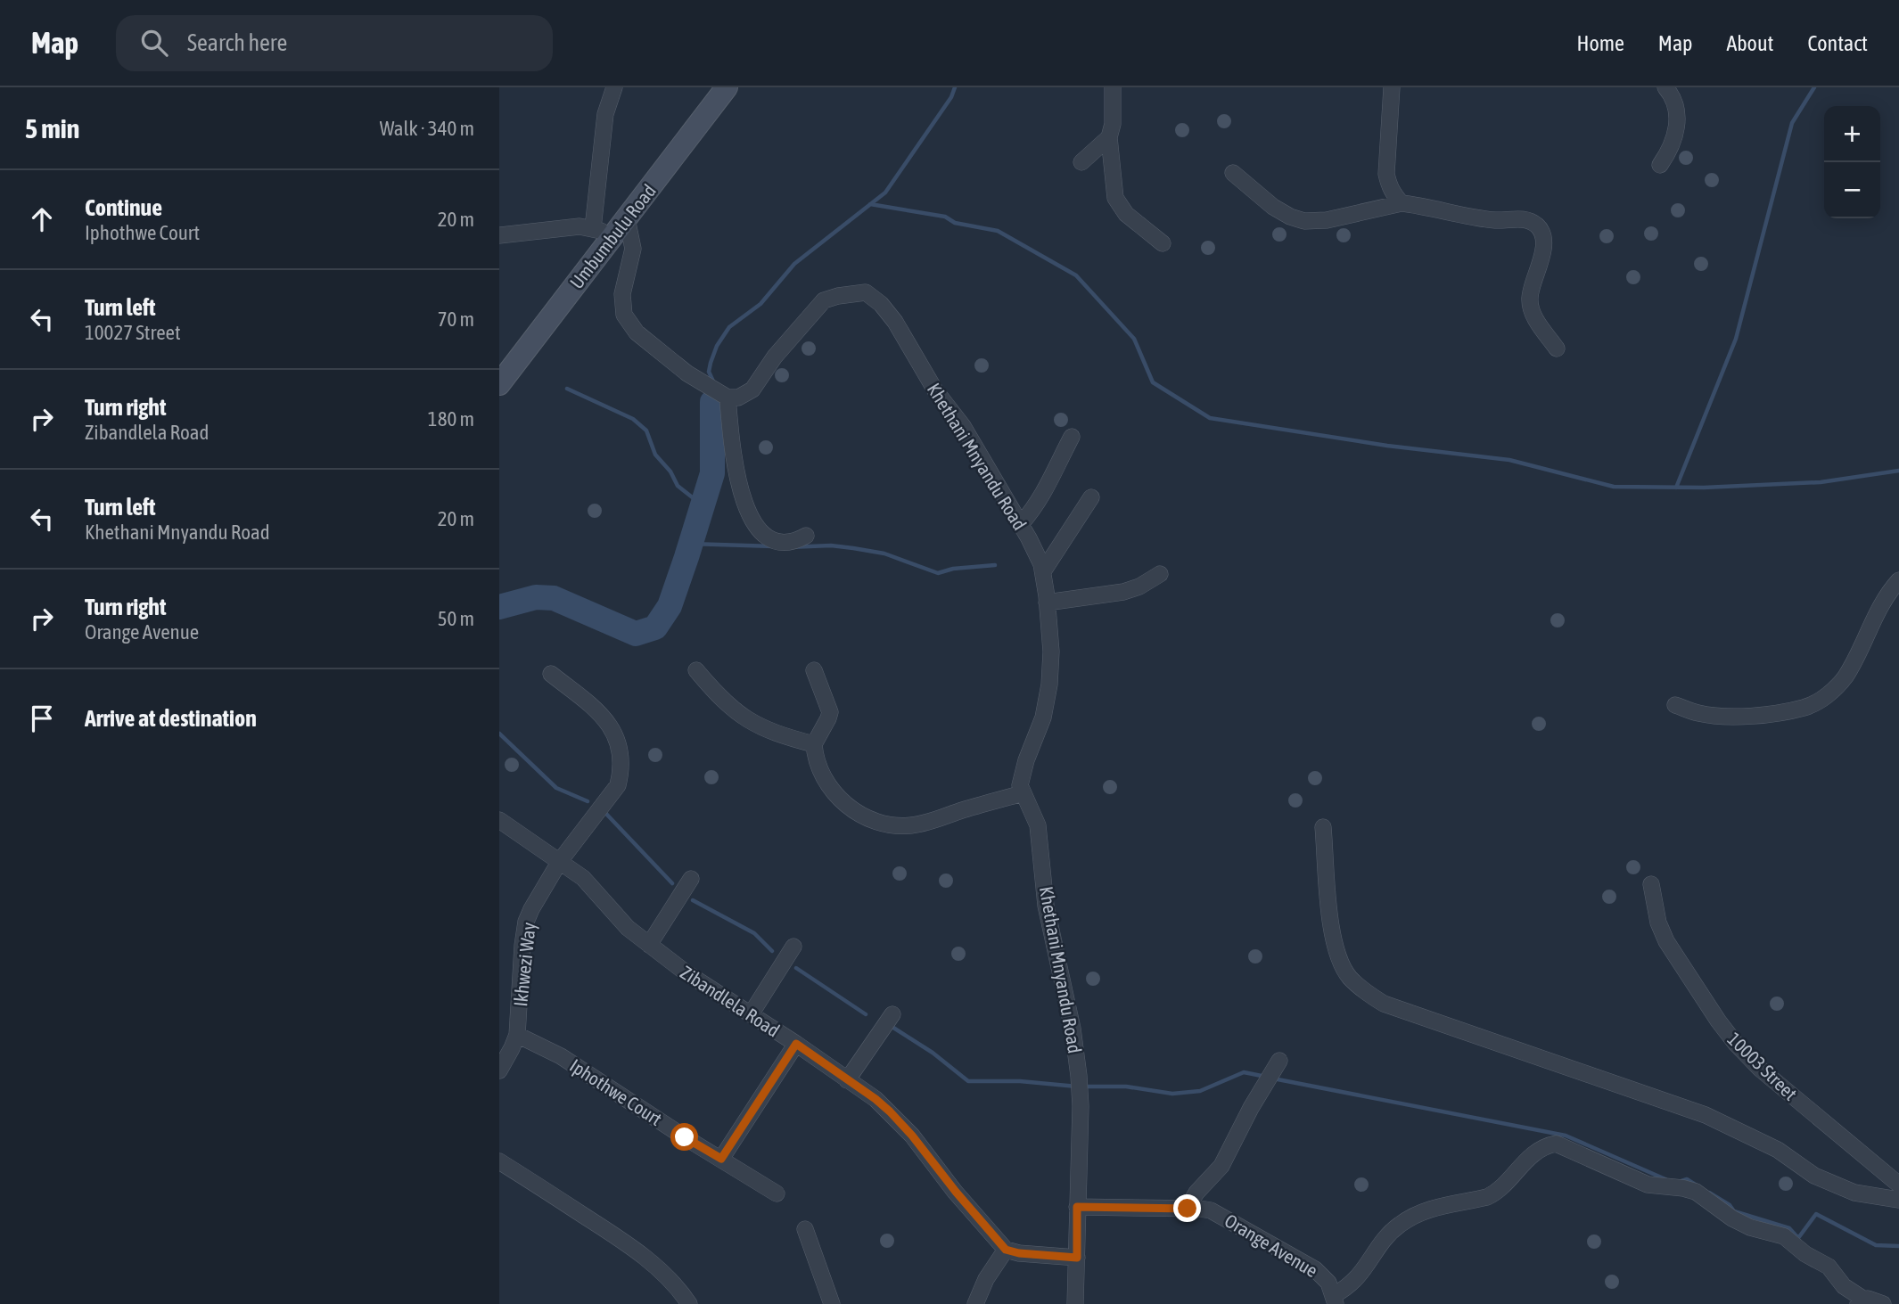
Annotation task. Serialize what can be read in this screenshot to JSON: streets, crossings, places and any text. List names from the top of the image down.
{
  "streets": {
    "main road": ["Umbumbulu Road"],
    "street": [
      "Khethani Mnyandu Road",
      "Ikhwezi Way",
      "Zibandlela Road",
      "10003 Street",
      "Iphothwe Court",
      "Orange Avenue"
    ]
  },
  "crossings": [
    ["Khethani Mnyandu Road", "Orange Avenue"],
    ["Ikhwezi Way", "Zibandlela Road"],
    ["Ikhwezi Way", "Iphothwe Court"]
  ],
  "page": {
    "header": "Map",
    "search": "Search here",
    "nav": [
      "Home",
      "Map",
      "About",
      "Contact"
    ],
    "heading": ["5 min", "Walk · 340 m"],
    "map_buttons": ["+", "−"],
    "list": [
      ["Continue", "Iphothwe Court", "20 m"],
      ["Turn left", "10027 Street", "70 m"],
      ["Turn right", "Zibandlela Road", "180 m"],
      ["Turn left", "Khethani Mnyandu Road", "20 m"],
      ["Turn right", "Orange Avenue", "50 m"],
      "Arrive at destination"
    ]
  }
}
